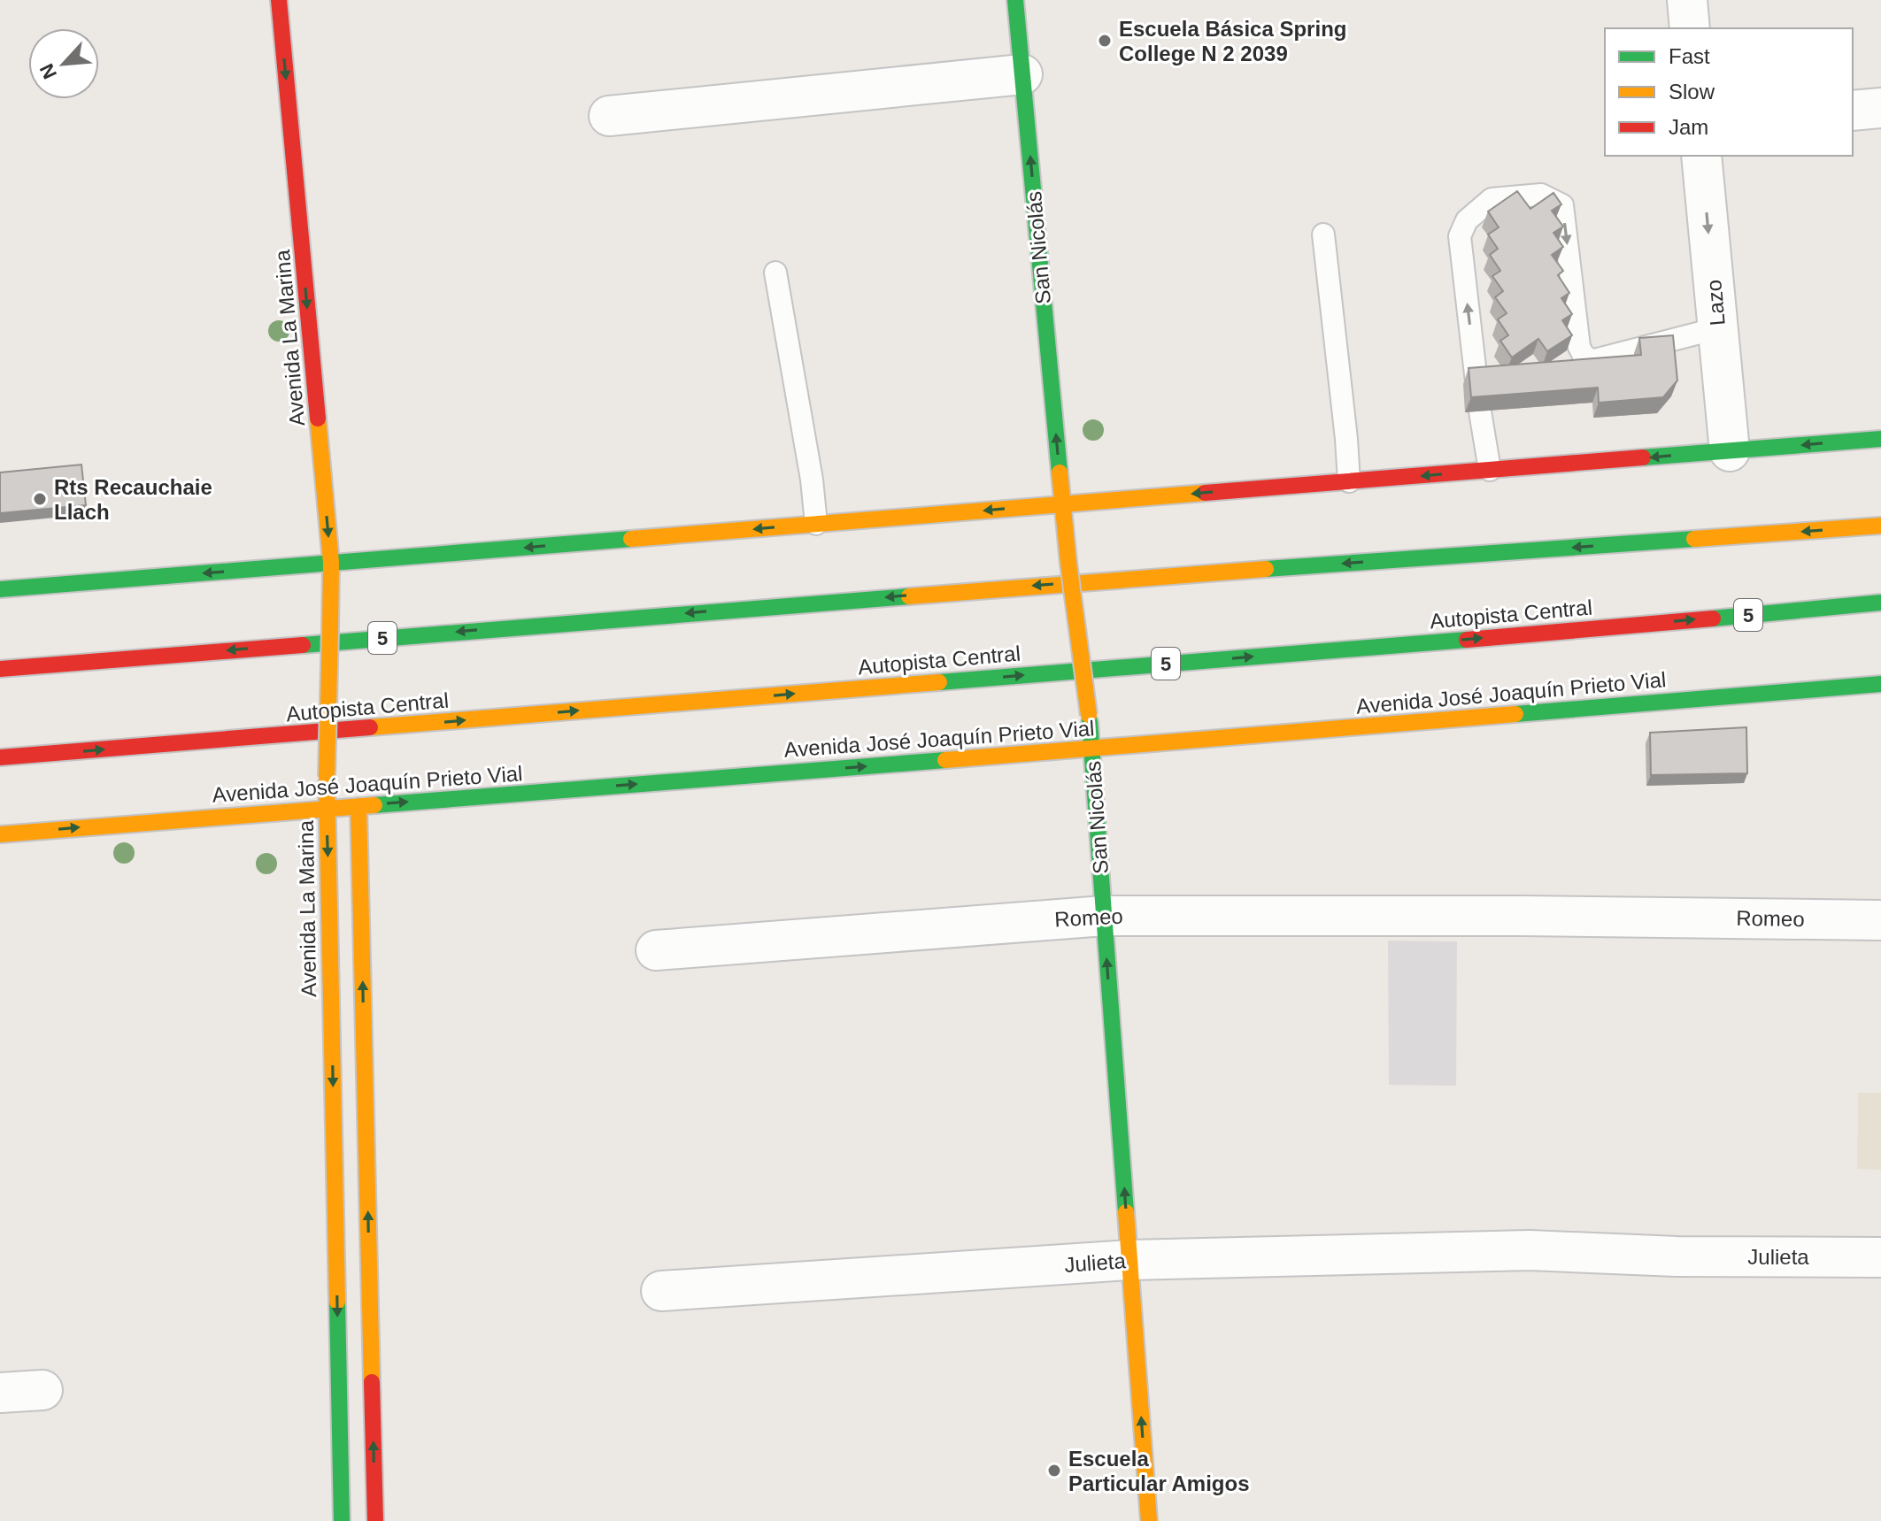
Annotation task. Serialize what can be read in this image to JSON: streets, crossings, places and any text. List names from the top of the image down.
{
  "streets": {
    "main road": [
      "San Nicolás",
      "Avenida La Marina",
      "Autopista Central",
      "5",
      "Avenida José Joaquín Prieto Vial"
    ],
    "street": ["Lazo", "Romeo", "Julieta"]
  },
  "crossings": [
    ["San Nicolás", "Avenida José Joaquín Prieto Vial"],
    ["San Nicolás", "Romeo"],
    ["San Nicolás", "Julieta"],
    ["Avenida La Marina", "Avenida José Joaquín Prieto Vial"]
  ],
  "one_way": ["San Nicolás", "Lazo", "Avenida José Joaquín Prieto Vial"],
  "places": ["Escuela Básica Spring College N 2 2039", "Rts Recauchaie Llach", "Escuela Particular Amigos"],
  "legend": ["Fast", "Slow", "Jam"],
  "north": "bottom left"
}
